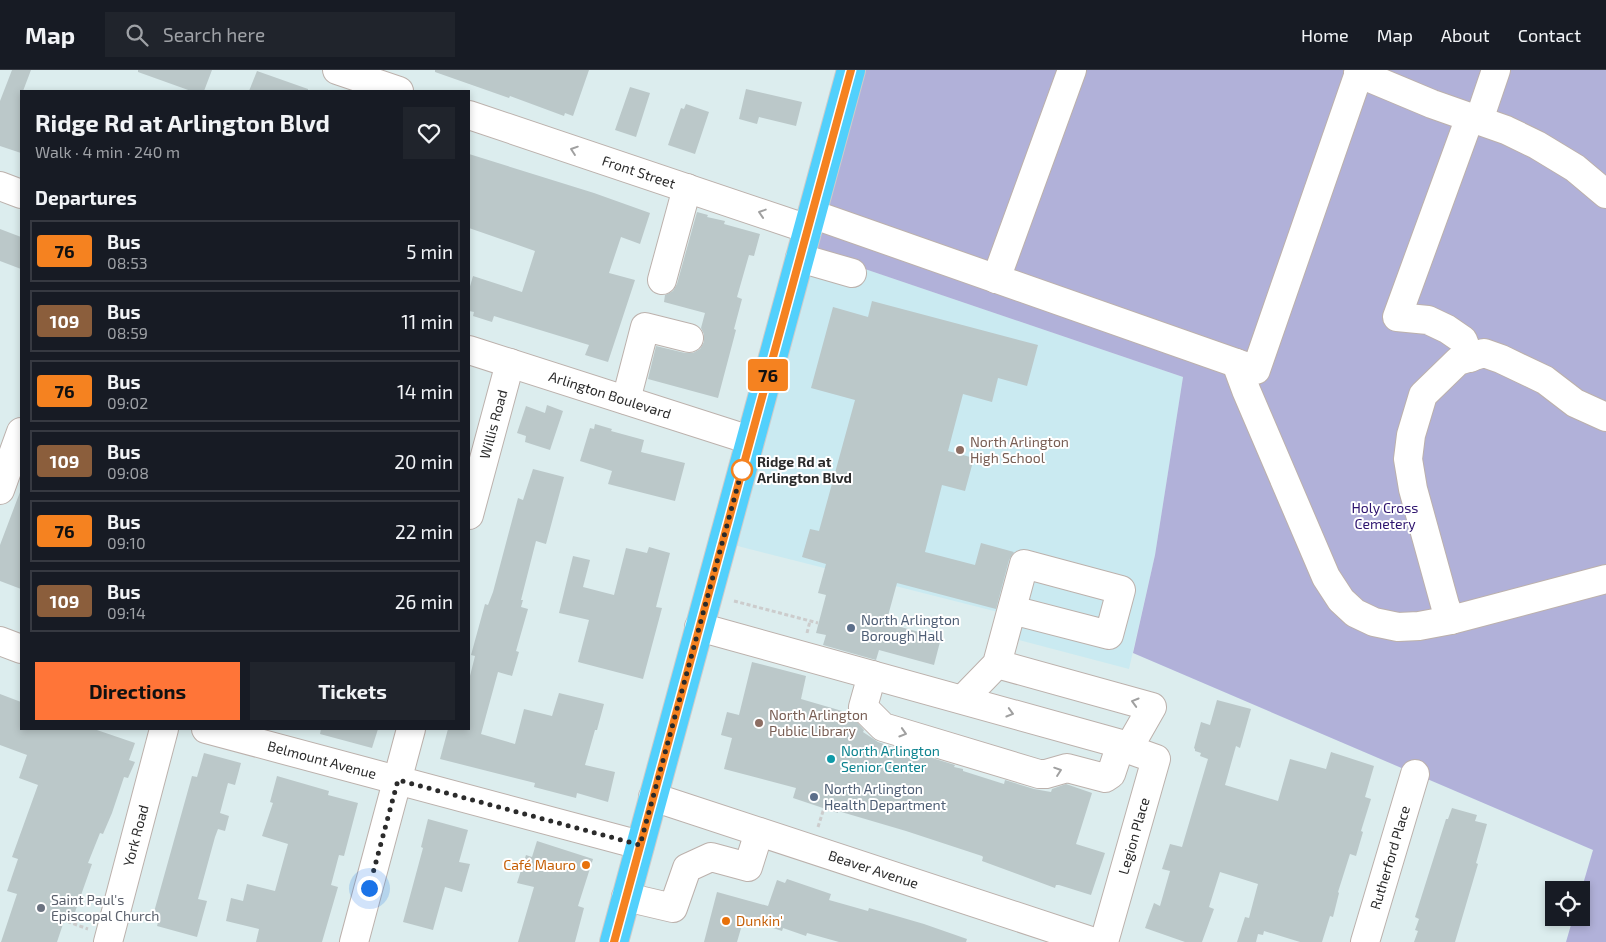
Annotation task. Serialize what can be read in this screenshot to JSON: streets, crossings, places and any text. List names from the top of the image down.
{
  "streets": {
    "street": [
      "Front Street",
      "Arlington Boulevard",
      "Willis Road",
      "Belmount Avenue",
      "York Road",
      "Legion Place",
      "Rutherford Place",
      "Beaver Avenue"
    ]
  },
  "crossings": [
    ["Arlington Boulevard", "Willis Road"]
  ],
  "parks": ["Holy Cross Cemetery"],
  "places": [
    "North Arlington High School",
    "Ridge Rd at Arlington Blvd",
    "North Arlington Borough Hall",
    "North Arlington Public Library",
    "North Arlington Senior Center",
    "North Arlington Health Department",
    "Café Mauro",
    "Saint Paul's Episcopal Church",
    "Dunkin'"
  ],
  "lines": ["bus line 76"],
  "page": {
    "header": "Map",
    "search": "Search here",
    "nav": [
      "Home",
      "Map",
      "About",
      "Contact"
    ],
    "on_map": "76",
    "heading": [
      ["Ridge Rd at Arlington Blvd", "Walk · 4 min · 240 m"],
      "Departures"
    ],
    "list": [
      {
        "mark": "76",
        "name": "Bus",
        "note": "08:53",
        "value": "5 min"
      },
      {
        "mark": "109",
        "name": "Bus",
        "note": "08:59",
        "value": "11 min"
      },
      {
        "mark": "76",
        "name": "Bus",
        "note": "09:02",
        "value": "14 min"
      },
      {
        "mark": "109",
        "name": "Bus",
        "note": "09:08",
        "value": "20 min"
      },
      {
        "mark": "76",
        "name": "Bus",
        "note": "09:10",
        "value": "22 min"
      },
      {
        "mark": "109",
        "name": "Bus",
        "note": "09:14",
        "value": "26 min"
      }
    ],
    "buttons": ["Directions", "Tickets"]
  }
}
